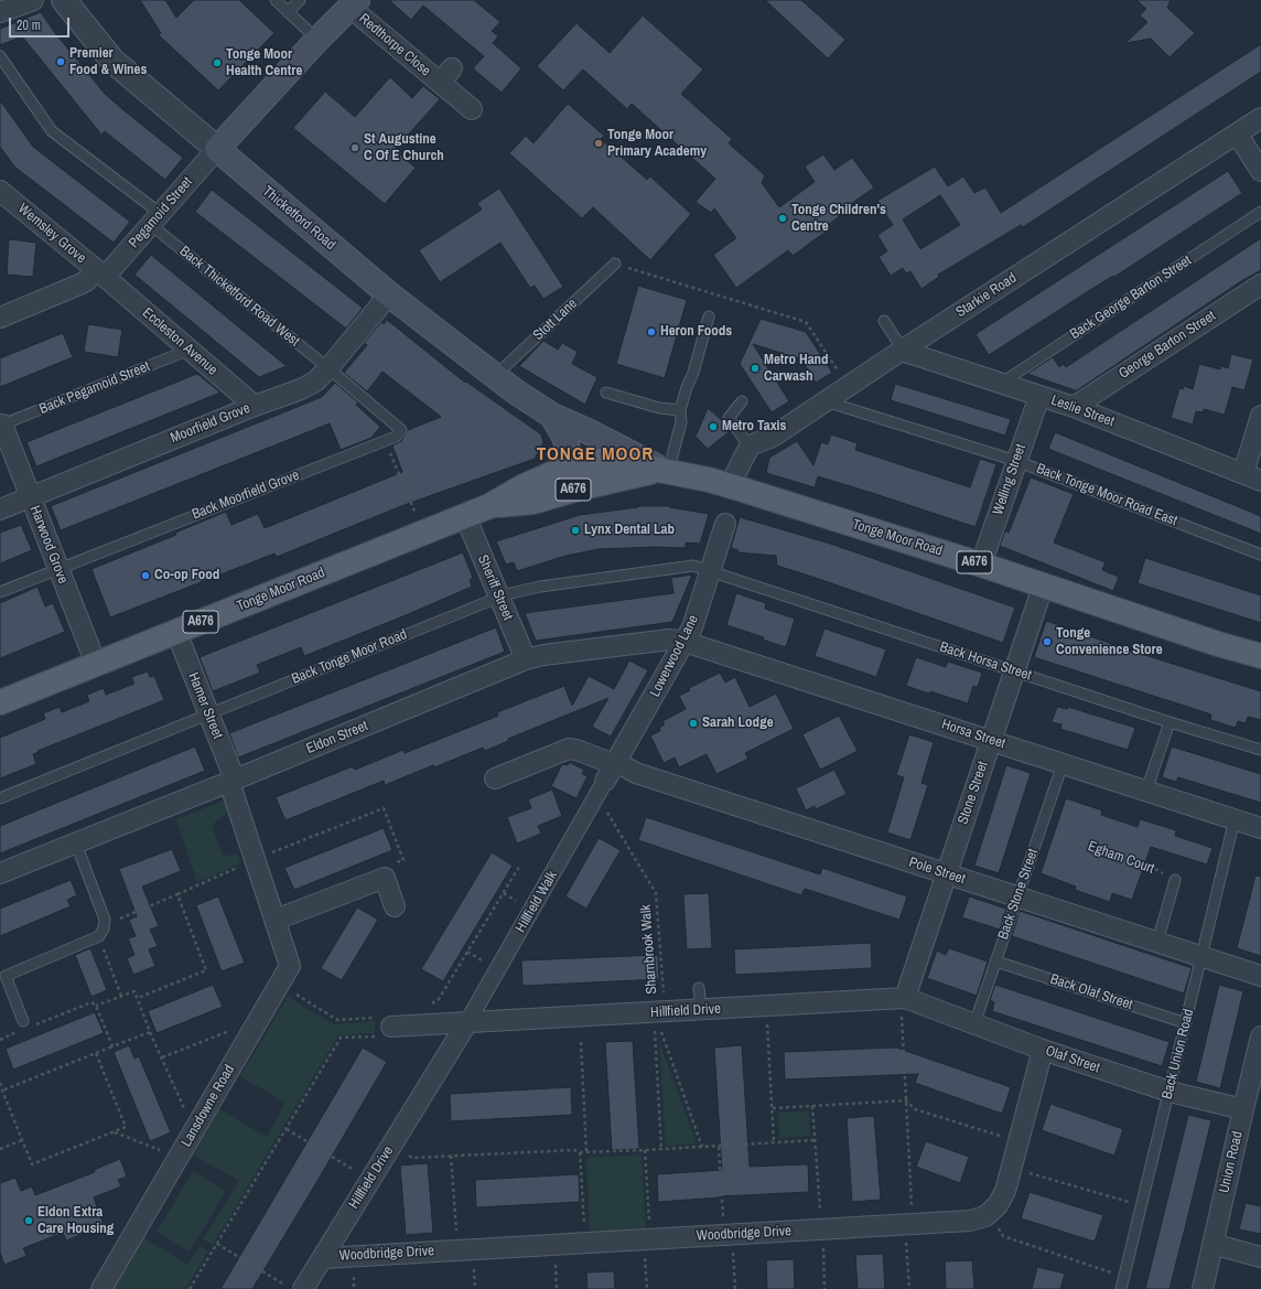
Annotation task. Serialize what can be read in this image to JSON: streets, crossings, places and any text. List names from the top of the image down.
{
  "streets": {
    "main road": ["Thicketford Road", "A676", "Tonge Moor Road"],
    "street": [
      "Redthorpe Close",
      "Pegamoid Street",
      "Wemsley Grove",
      "Starkie Road",
      "Eccleston Avenue",
      "George Barton Street",
      "Leslie Street",
      "Moorfield Grove",
      "Welling Street",
      "Harwood Grove",
      "Sheriff Street",
      "Lowerwood Lane",
      "Hamer Street",
      "Horsa Street",
      "Eldon Street",
      "Stone Street",
      "Pole Street",
      "Hillfield Walk",
      "Hillfield Drive",
      "Olaf Street",
      "Lansdowne Road",
      "Union Road",
      "Woodbridge Drive"
    ],
    "lane": [
      "Back Thicketford Road West",
      "Back George Barton Street",
      "Stott Lane",
      "Back Pegamoid Street",
      "Back Moorfield Grove",
      "Back Tonge Moor Road East",
      "Back Tonge Moor Road",
      "Back Horsa Street",
      "Back Stone Street",
      "Back Olaf Street",
      "Back Union Road"
    ],
    "path": ["Egham Court", "Sharnbrook Walk"]
  },
  "crossings": [
    ["Pegamoid Street", "Thicketford Road"],
    ["Pegamoid Street", "Wemsley Grove"],
    ["Pegamoid Street", "Back Thicketford Road West"],
    ["Pegamoid Street", "Eccleston Avenue"],
    ["Thicketford Road", "Stott Lane"],
    ["Thicketford Road", "Moorfield Grove"],
    ["Thicketford Road", "Tonge Moor Road"],
    ["Wemsley Grove", "Eccleston Avenue"],
    ["Starkie Road", "Leslie Street"],
    ["Starkie Road", "Back Tonge Moor Road East"],
    ["Back Thicketford Road West", "Moorfield Grove"],
    ["Back Thicketford Road West", "Back Moorfield Grove"],
    ["Back George Barton Street", "Leslie Street"],
    ["Eccleston Avenue", "Back Pegamoid Street"],
    ["Eccleston Avenue", "Moorfield Grove"],
    ["George Barton Street", "Leslie Street"],
    ["Back Pegamoid Street", "Harwood Grove"],
    ["Leslie Street", "Welling Street"],
    ["Moorfield Grove", "Back Moorfield Grove"],
    ["Moorfield Grove", "Harwood Grove"],
    ["Welling Street", "Back Tonge Moor Road East"],
    ["Welling Street", "Tonge Moor Road"],
    ["Back Moorfield Grove", "Harwood Grove"],
    ["Tonge Moor Road", "Harwood Grove"],
    ["Tonge Moor Road", "Sheriff Street"],
    ["Tonge Moor Road", "Hamer Street"],
    ["Tonge Moor Road", "Stone Street"],
    ["Sheriff Street", "Back Tonge Moor Road"],
    ["Sheriff Street", "Eldon Street"],
    ["Lowerwood Lane", "Back Tonge Moor Road"],
    ["Lowerwood Lane", "Back Horsa Street"],
    ["Lowerwood Lane", "Horsa Street"],
    ["Lowerwood Lane", "Eldon Street"],
    ["Lowerwood Lane", "Pole Street"],
    ["Lowerwood Lane", "Hillfield Walk"],
    ["Lowerwood Lane", "Sharnbrook Walk"],
    ["Back Tonge Moor Road", "Back Horsa Street"],
    ["Back Tonge Moor Road", "Hamer Street"],
    ["Back Horsa Street", "Stone Street"],
    ["Hamer Street", "Eldon Street"],
    ["Hamer Street", "Lansdowne Road"],
    ["Horsa Street", "Eldon Street"],
    ["Horsa Street", "Stone Street"],
    ["Horsa Street", "Back Stone Street"],
    ["Horsa Street", "Back Union Road"],
    ["Eldon Street", "Lansdowne Road"],
    ["Stone Street", "Pole Street"],
    ["Stone Street", "Hillfield Drive"],
    ["Stone Street", "Olaf Street"],
    ["Pole Street", "Back Stone Street"],
    ["Pole Street", "Hillfield Walk"],
    ["Pole Street", "Sharnbrook Walk"],
    ["Pole Street", "Back Union Road"],
    ["Back Stone Street", "Back Olaf Street"],
    ["Back Stone Street", "Olaf Street"],
    ["Hillfield Walk", "Sharnbrook Walk"],
    ["Hillfield Walk", "Hillfield Drive"],
    ["Sharnbrook Walk", "Hillfield Drive"],
    ["Back Olaf Street", "Back Union Road"],
    ["Hillfield Drive", "Olaf Street"],
    ["Hillfield Drive", "Woodbridge Drive"],
    ["Back Union Road", "Olaf Street"],
    ["Olaf Street", "Union Road"]
  ],
  "districts": ["TONGE MOOR"],
  "places": [
    "Premier Food & Wines",
    "Tonge Moor Health Centre",
    "Tonge Moor Primary Academy",
    "St Augustine C Of E Church",
    "Tonge Children's Centre",
    "Heron Foods",
    "Metro Hand Carwash",
    "Metro Taxis",
    "Lynx Dental Lab",
    "Co-op Food",
    "Tonge Convenience Store",
    "Sarah Lodge",
    "Eldon Extra Care Housing"
  ],
  "scale_bar": "20 m"
}
